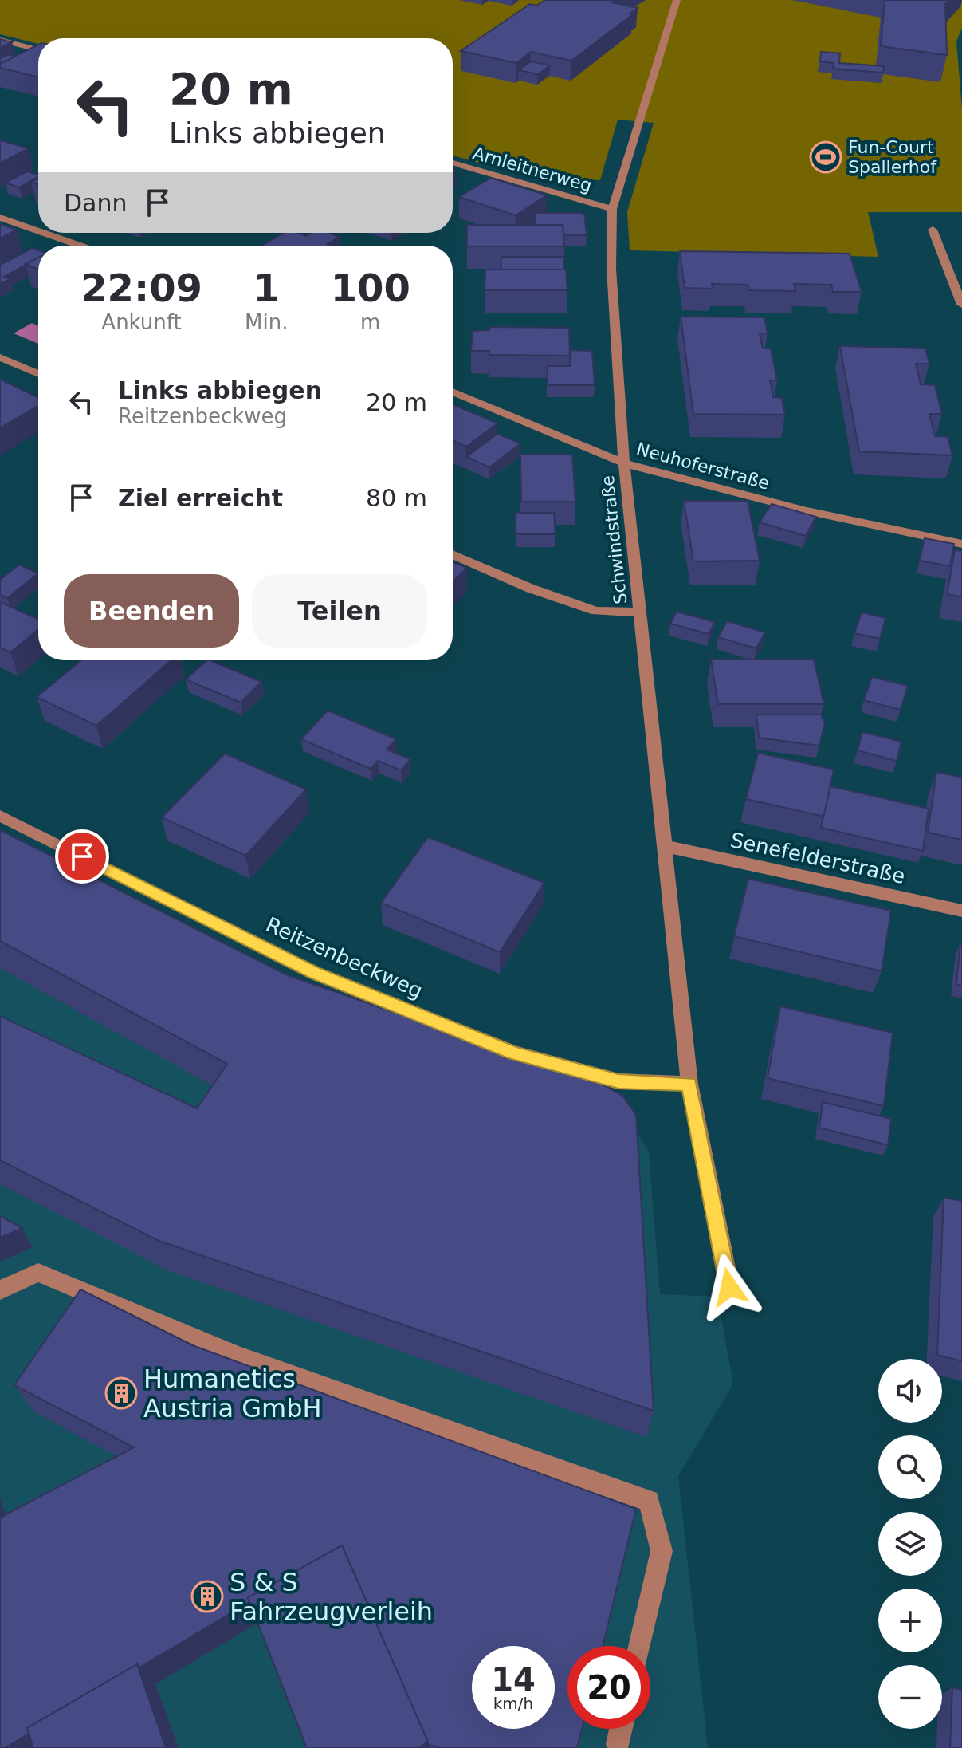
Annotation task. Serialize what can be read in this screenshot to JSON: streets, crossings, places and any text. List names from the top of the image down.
{
  "streets": {
    "street": [
      "Arnleitnerweg",
      "Neuhoferstraße",
      "Schwindstraße",
      "Senefelderstraße",
      "Reitzenbeckweg"
    ]
  },
  "crossings": [
    ["Arnleitnerweg", "Schwindstraße"],
    ["Neuhoferstraße", "Schwindstraße"],
    ["Schwindstraße", "Senefelderstraße"],
    ["Schwindstraße", "Reitzenbeckweg"]
  ],
  "places": {
    "sports": ["Fun-Court Spallerhof"],
    "building": ["Humanetics Austria GmbH", "S & S Fahrzeugverleih"]
  },
  "page": {
    "turn": ["20 m", "Links abbiegen"],
    "then": "Dann",
    "eta": [
      "22:09",
      "Ankunft",
      "1",
      "Min.",
      "100",
      "m"
    ],
    "list": [
      {
        "name": "Links abbiegen",
        "note": "Reitzenbeckweg",
        "value": "20 m"
      },
      {
        "name": "Ziel erreicht",
        "value": "80 m"
      }
    ],
    "buttons": ["Beenden", "Teilen"],
    "map_buttons": ["+", "−"],
    "speed": "14 km/h",
    "limit": "20"
  }
}
